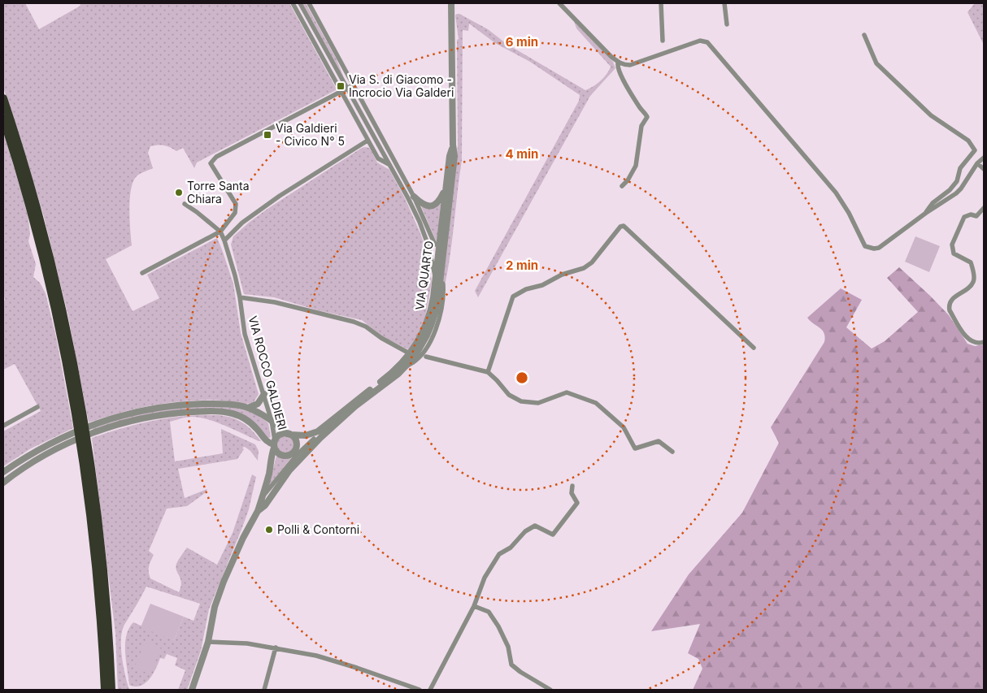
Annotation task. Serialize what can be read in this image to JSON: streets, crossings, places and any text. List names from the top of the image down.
{
  "streets": {
    "street": ["VIA QUARTO", "VIA ROCCO GALDIERI"]
  },
  "crossings": [
    ["VIA QUARTO", "VIA ROCCO GALDIERI"]
  ],
  "places": {
    "transit": ["Via S. di Giacomo - Incrocio Via Galderi", "Via Galdieri - Civico N° 5"],
    "other": ["Torre Santa Chiara", "Polli & Contorni"]
  },
  "rings": ["6 min", "4 min", "2 min"]
}
